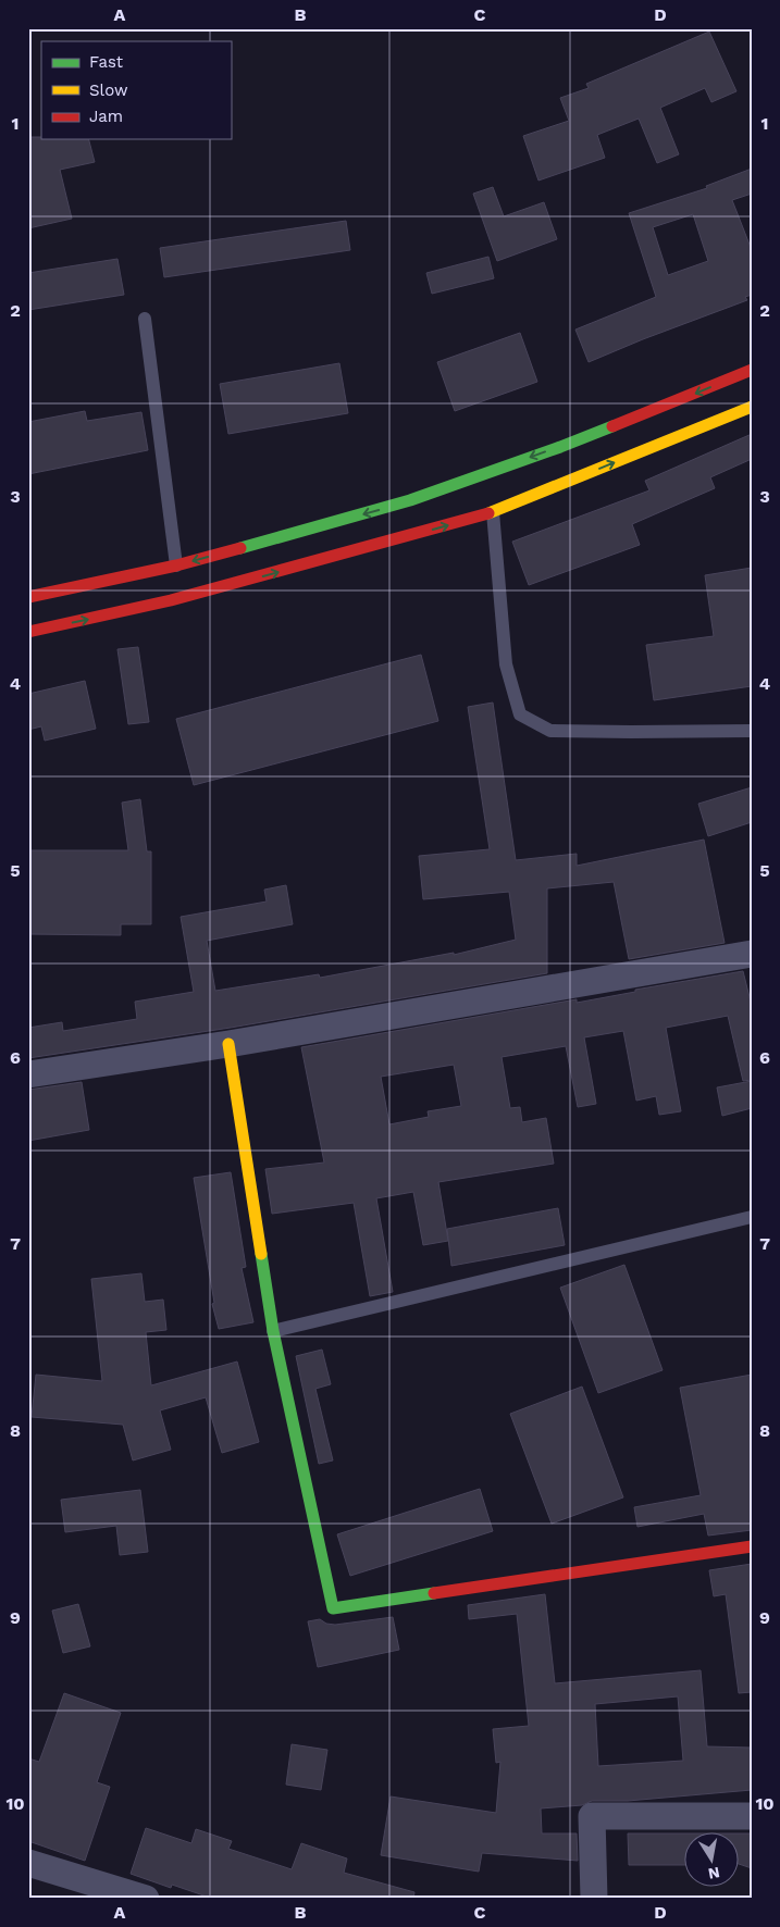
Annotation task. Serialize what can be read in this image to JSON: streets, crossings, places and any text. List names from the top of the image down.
{
  "legend": ["Fast", "Slow", "Jam"],
  "north": "bottom",
  "grid": {
    "columns": [
      "A",
      "B",
      "C",
      "D"
    ],
    "rows": [
      "1",
      "2",
      "3",
      "4",
      "5",
      "6",
      "7",
      "8",
      "9",
      "10"
    ]
  }
}
